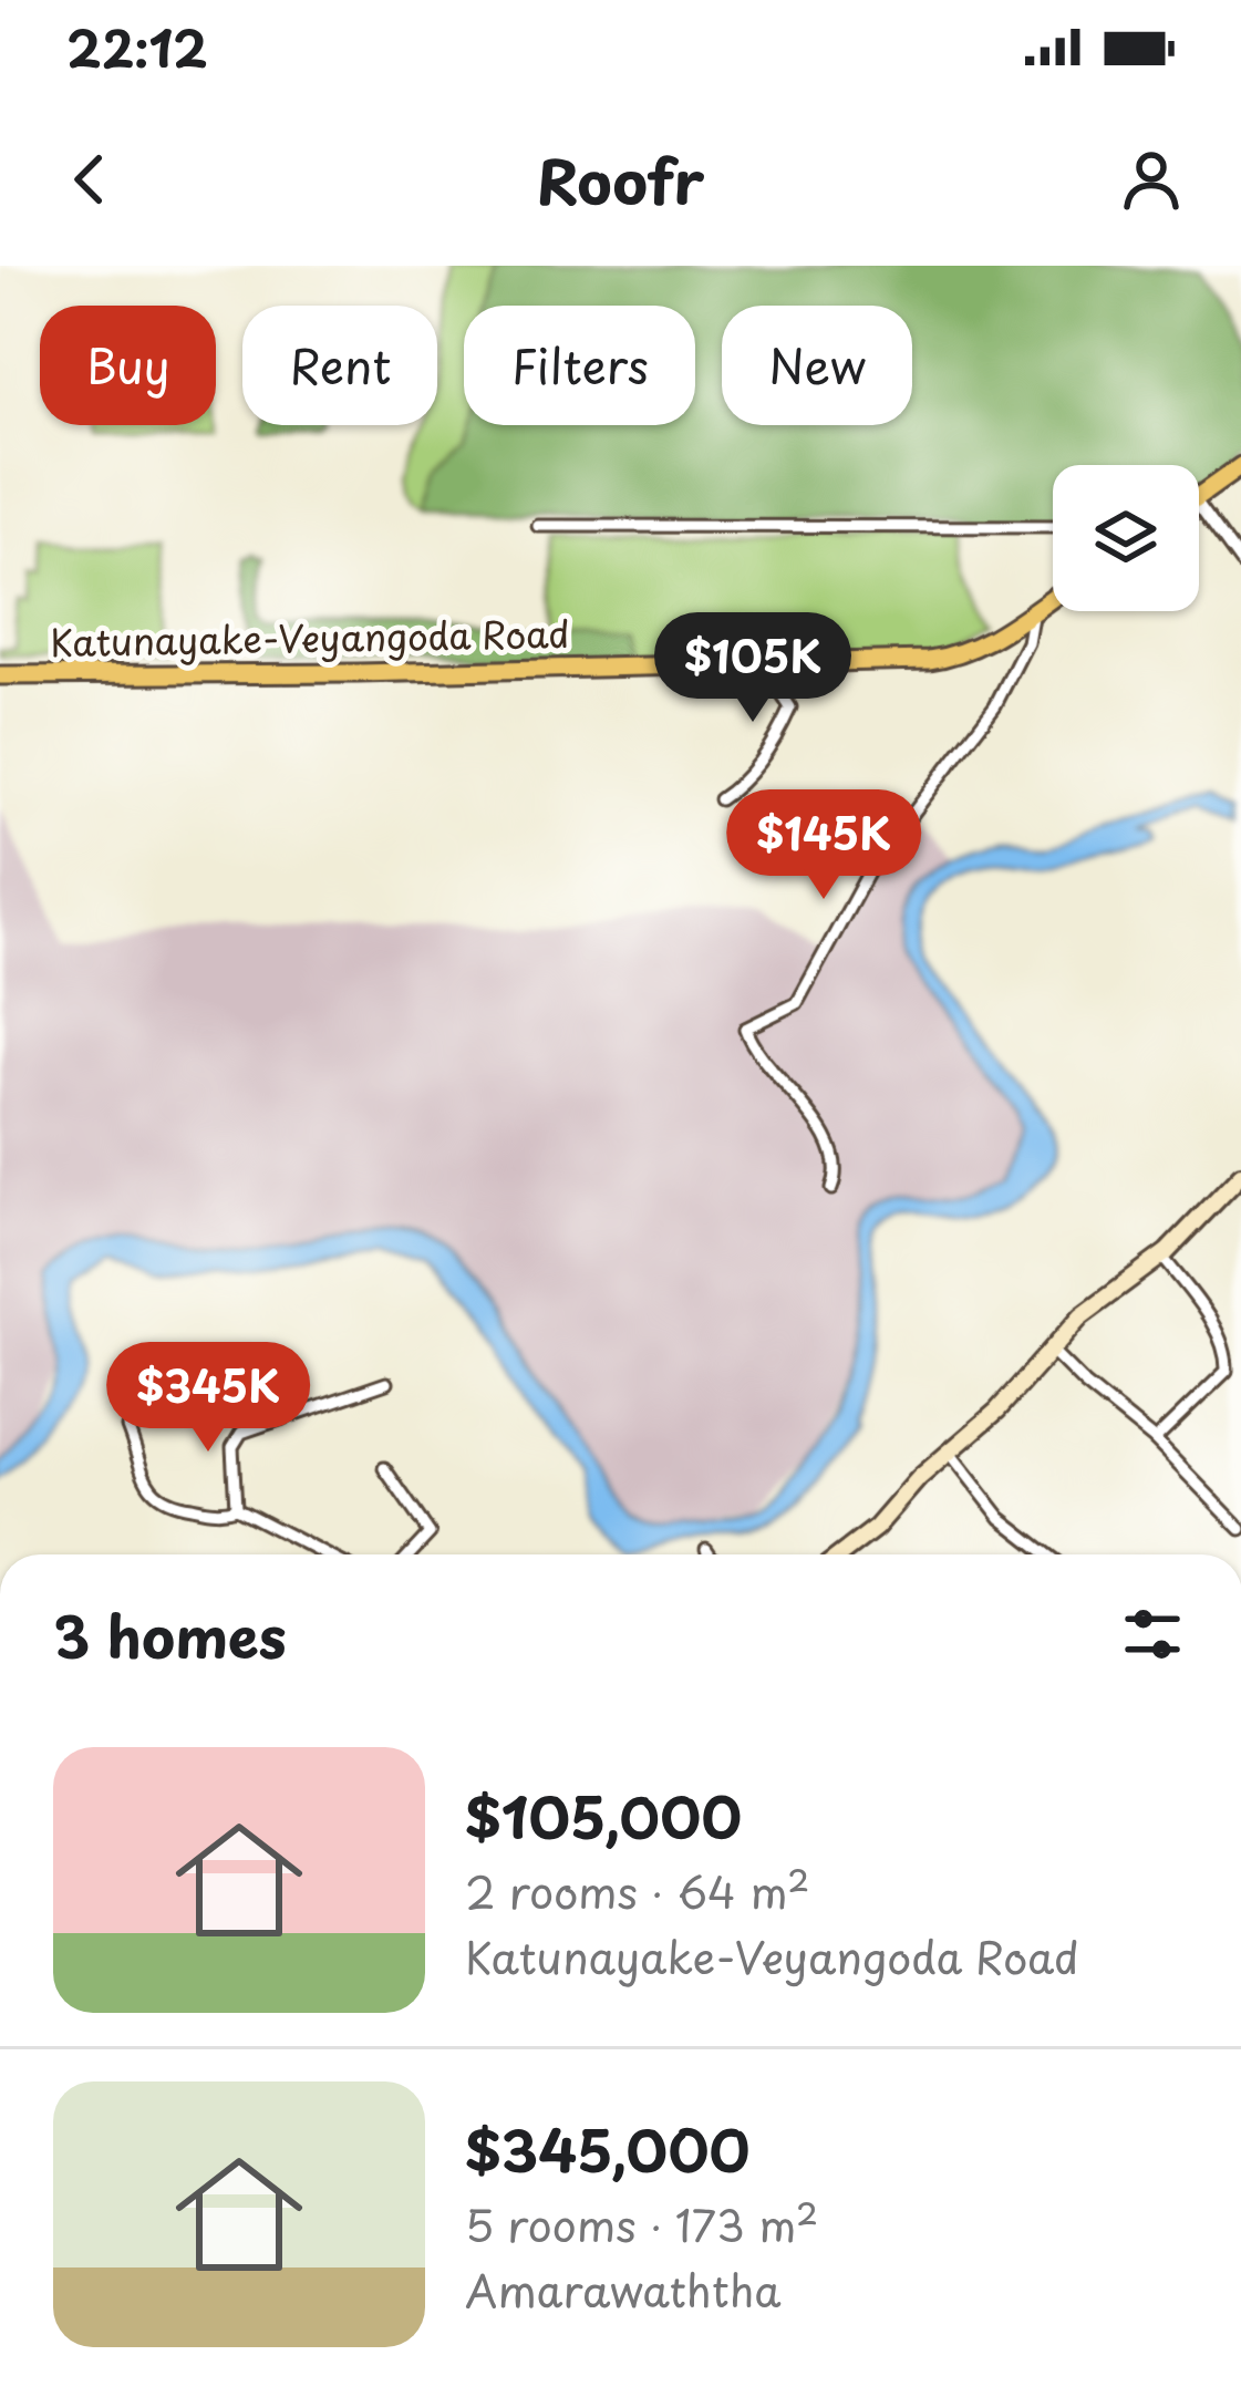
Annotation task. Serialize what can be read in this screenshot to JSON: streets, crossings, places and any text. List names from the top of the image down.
{
  "streets": {
    "main road": ["Katunayake-Veyangoda Road"]
  },
  "page": {
    "status": "22:12",
    "header": "Roofr",
    "chip": [
      "Buy",
      "Rent",
      "Filters",
      "New"
    ],
    "price": ["$105K", "$145K", "$345K"],
    "heading": "3 homes",
    "list": [
      {
        "name": "$105,000",
        "note": "2 rooms · 64 m² · Katunayake-Veyangoda Road"
      },
      {
        "name": "$345,000",
        "note": "5 rooms · 173 m² · Amarawaththa"
      }
    ]
  }
}
